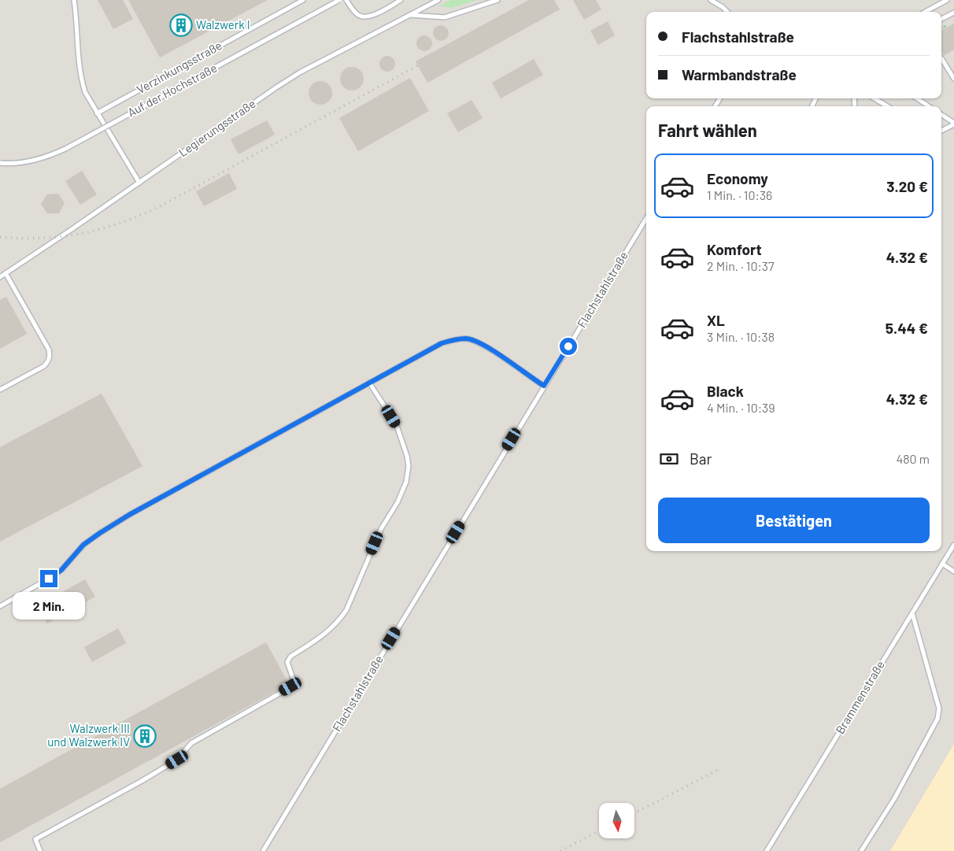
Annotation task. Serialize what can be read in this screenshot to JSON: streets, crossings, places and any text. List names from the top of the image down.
{
  "streets": {
    "lane": [
      "Verzinkungsstraße",
      "Auf der Hochstraße",
      "Legierungsstraße",
      "Flachstahlstraße",
      "Brammenstraße"
    ]
  },
  "places": {
    "building": ["Walzwerk I", "Walzwerk III und Walzwerk IV"]
  },
  "north": "bottom",
  "page": {
    "banner": ["Flachstahlstraße", "Warmbandstraße"],
    "heading": "Fahrt wählen",
    "list": [
      {
        "name": "Economy",
        "note": "1 Min. · 10:36",
        "value": "3.20 €"
      },
      {
        "name": "Komfort",
        "note": "2 Min. · 10:37",
        "value": "4.32 €"
      },
      {
        "name": "XL",
        "note": "3 Min. · 10:38",
        "value": "5.44 €"
      },
      {
        "name": "Black",
        "note": "4 Min. · 10:39",
        "value": "4.32 €"
      }
    ],
    "pay": ["Bar", "480 m"],
    "buttons": "Bestätigen",
    "bubble": "2 Min."
  }
}
